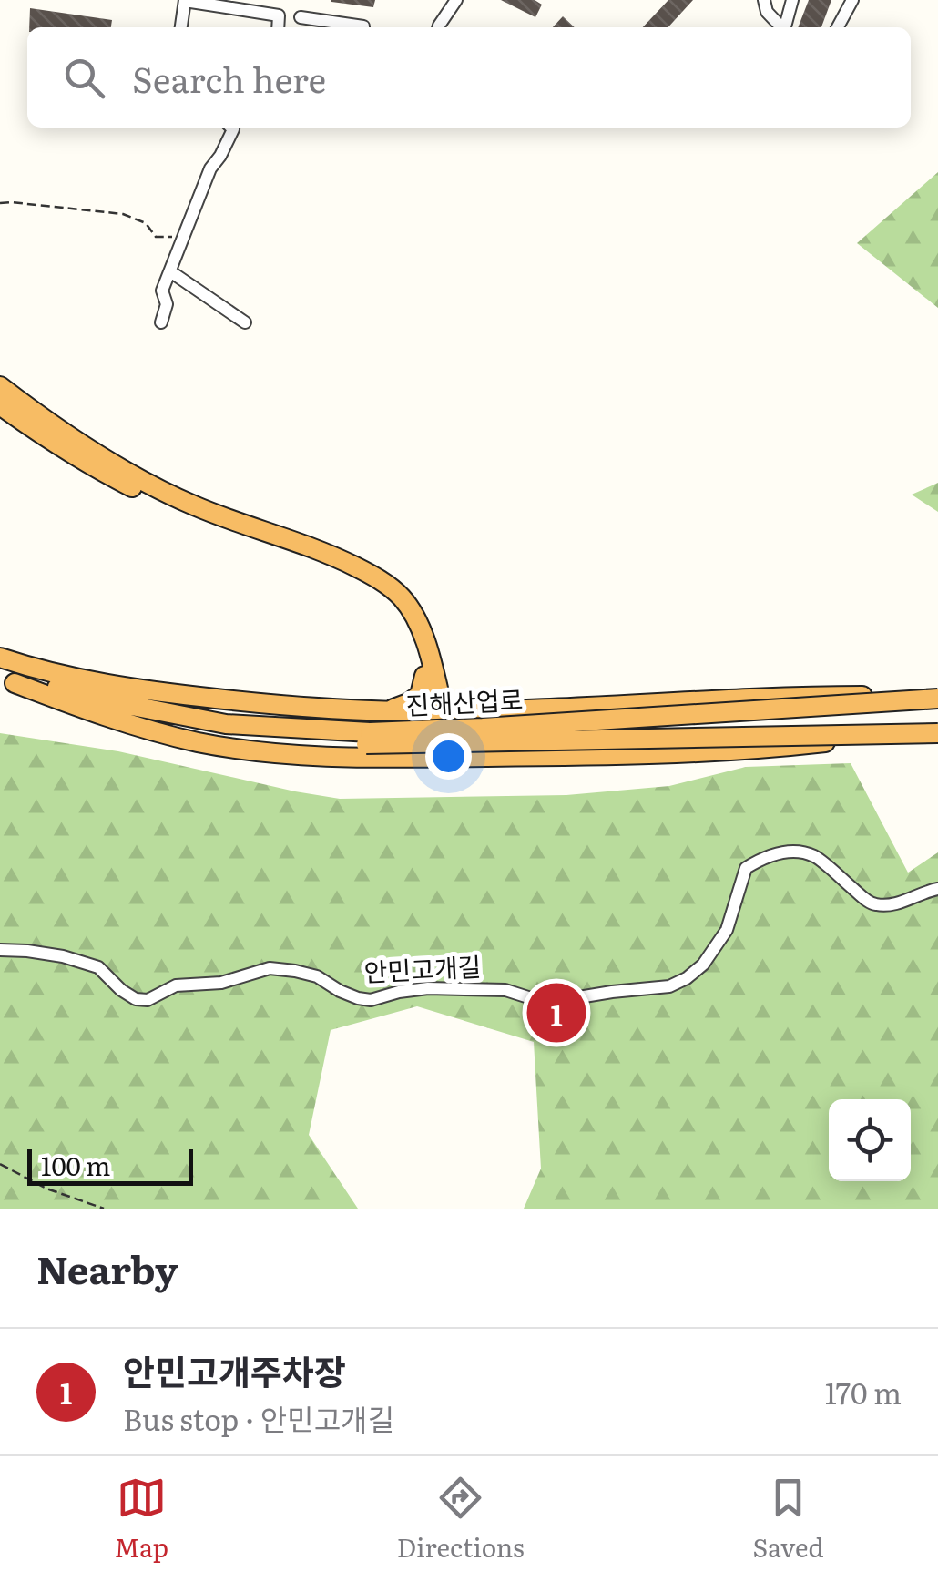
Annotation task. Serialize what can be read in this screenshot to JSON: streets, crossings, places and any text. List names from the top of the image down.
{
  "streets": {
    "highway": ["진해산업로"],
    "street": ["안민고개길"]
  },
  "scale_bar": "100 m",
  "page": {
    "search": "Search here",
    "pins": "1",
    "scale": "100 m",
    "heading": "Nearby",
    "list": [
      {
        "mark": "1",
        "name": "안민고개주차장",
        "note": "Bus stop · 안민고개길",
        "value": "170 m"
      }
    ],
    "nav": ["Map", "Directions", "Saved"]
  }
}
